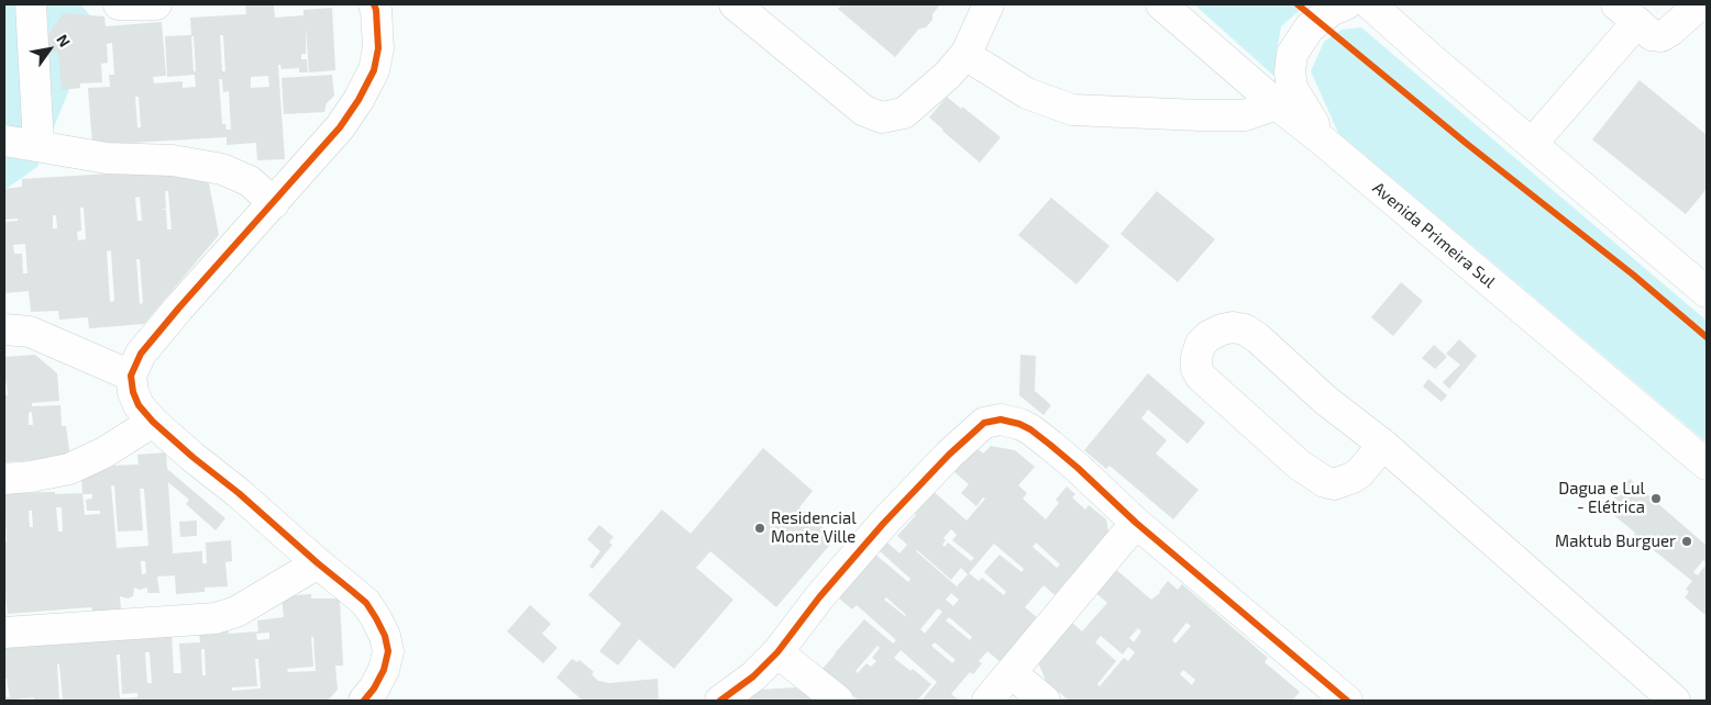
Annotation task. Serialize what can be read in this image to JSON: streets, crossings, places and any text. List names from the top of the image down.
{
  "streets": {
    "street": ["Avenida Primeira Sul"]
  },
  "places": ["Dagua e Lul - Elétrica", "Residencial Monte Ville", "Maktub Burguer"],
  "north": "top right"
}
